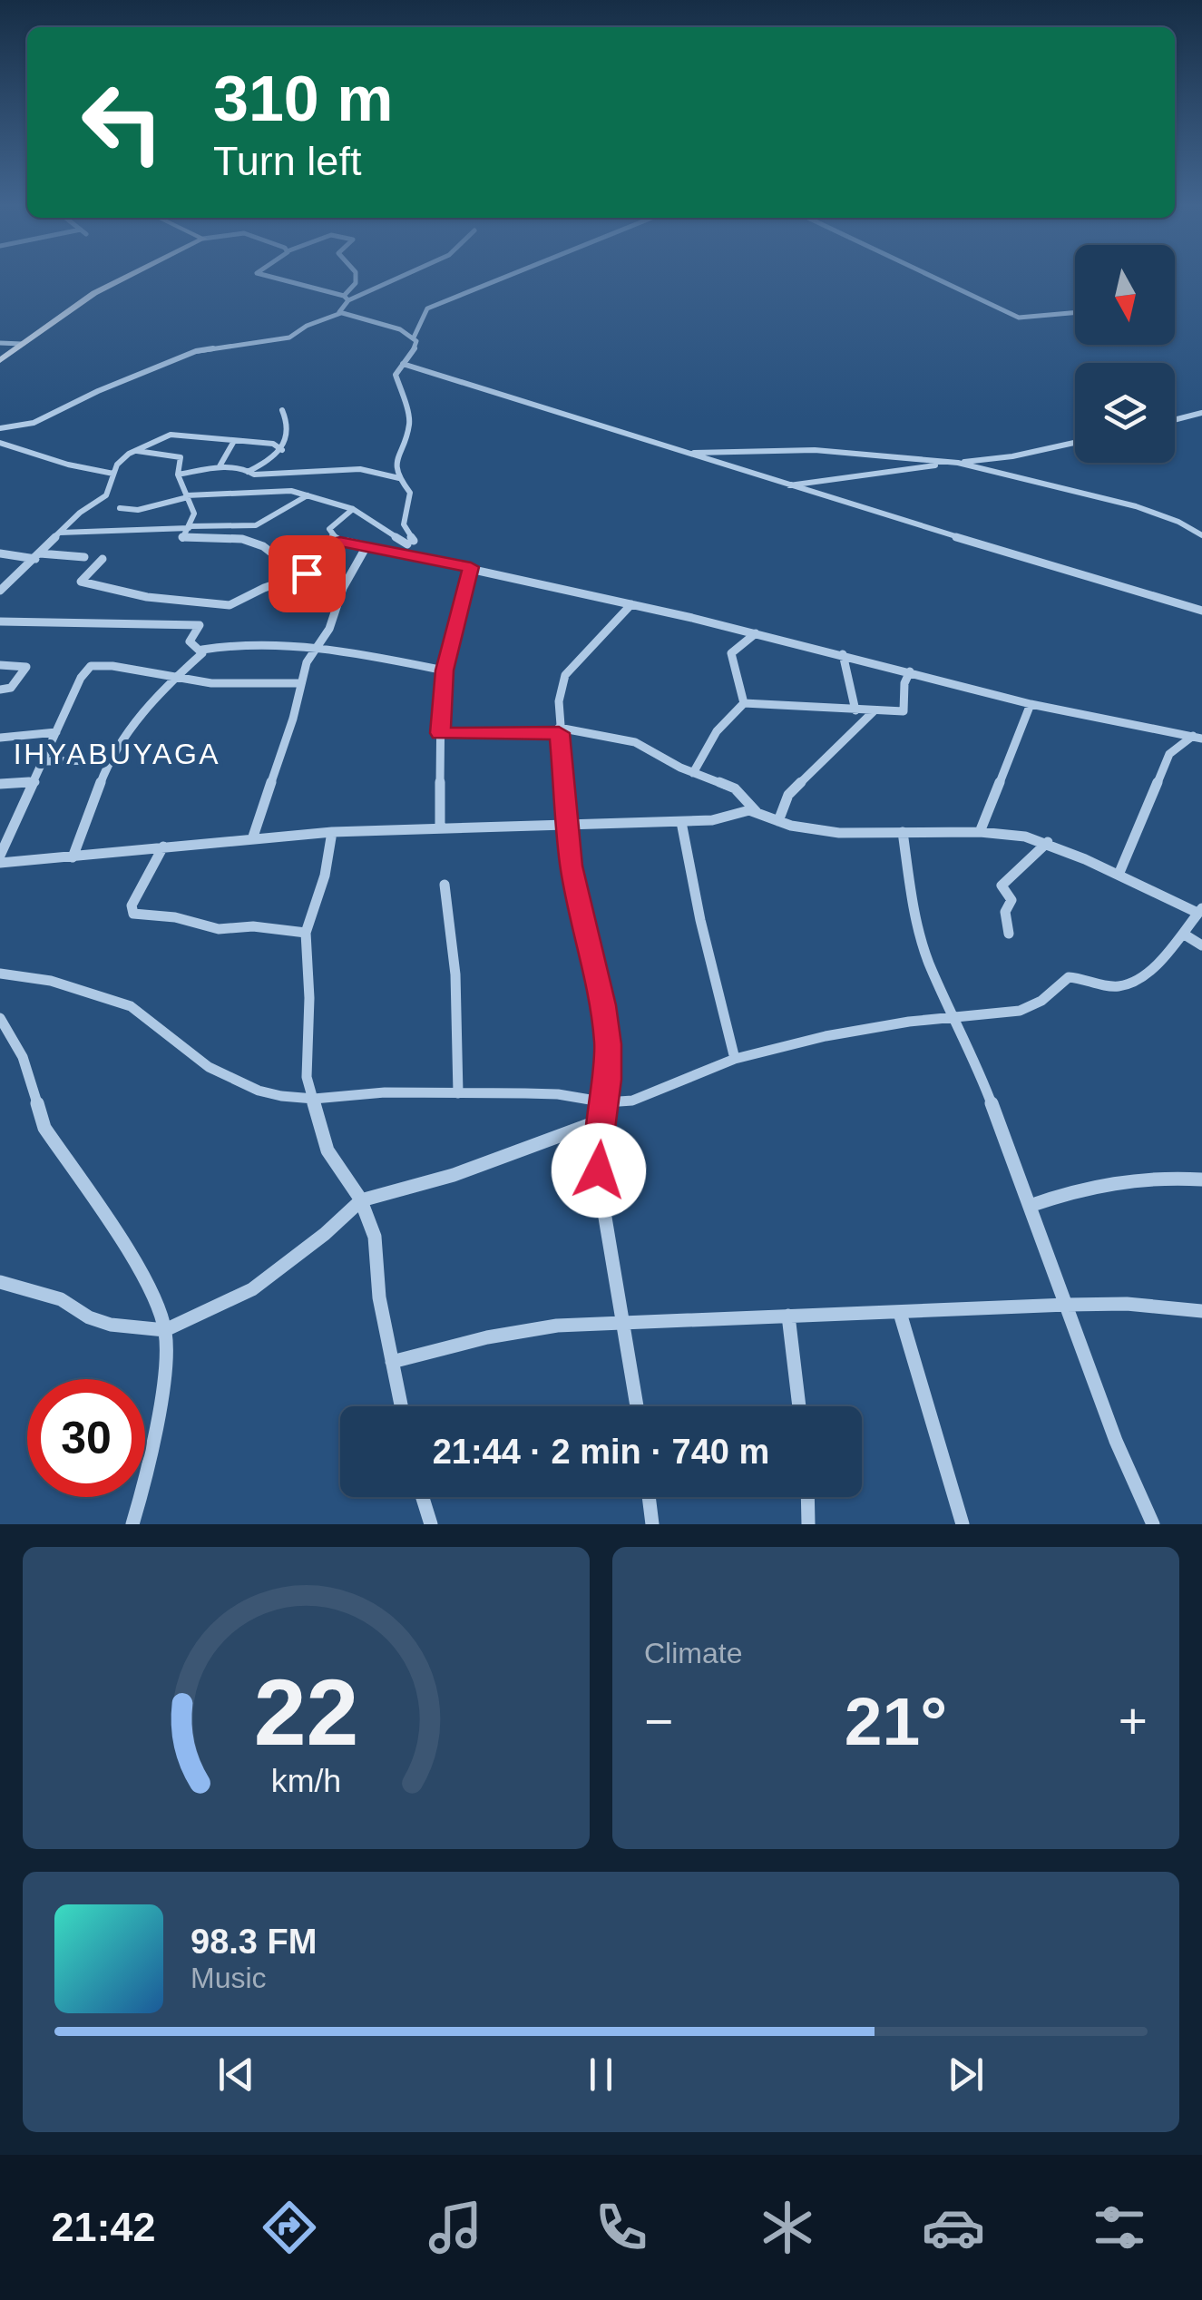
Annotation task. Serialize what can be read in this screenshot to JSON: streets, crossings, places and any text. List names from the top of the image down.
{
  "districts": ["IHYABUYAGA"],
  "north": "bottom",
  "page": {
    "turn": ["310 m", "Turn left"],
    "limit": "30",
    "trip": "21:44 · 2 min · 740 m",
    "tile": "Climate",
    "heat": ["−", "21°", "+"],
    "song": ["98.3 FM", "Music"],
    "tabs": "21:42",
    "gauge": ["22", "km/h"]
  }
}
